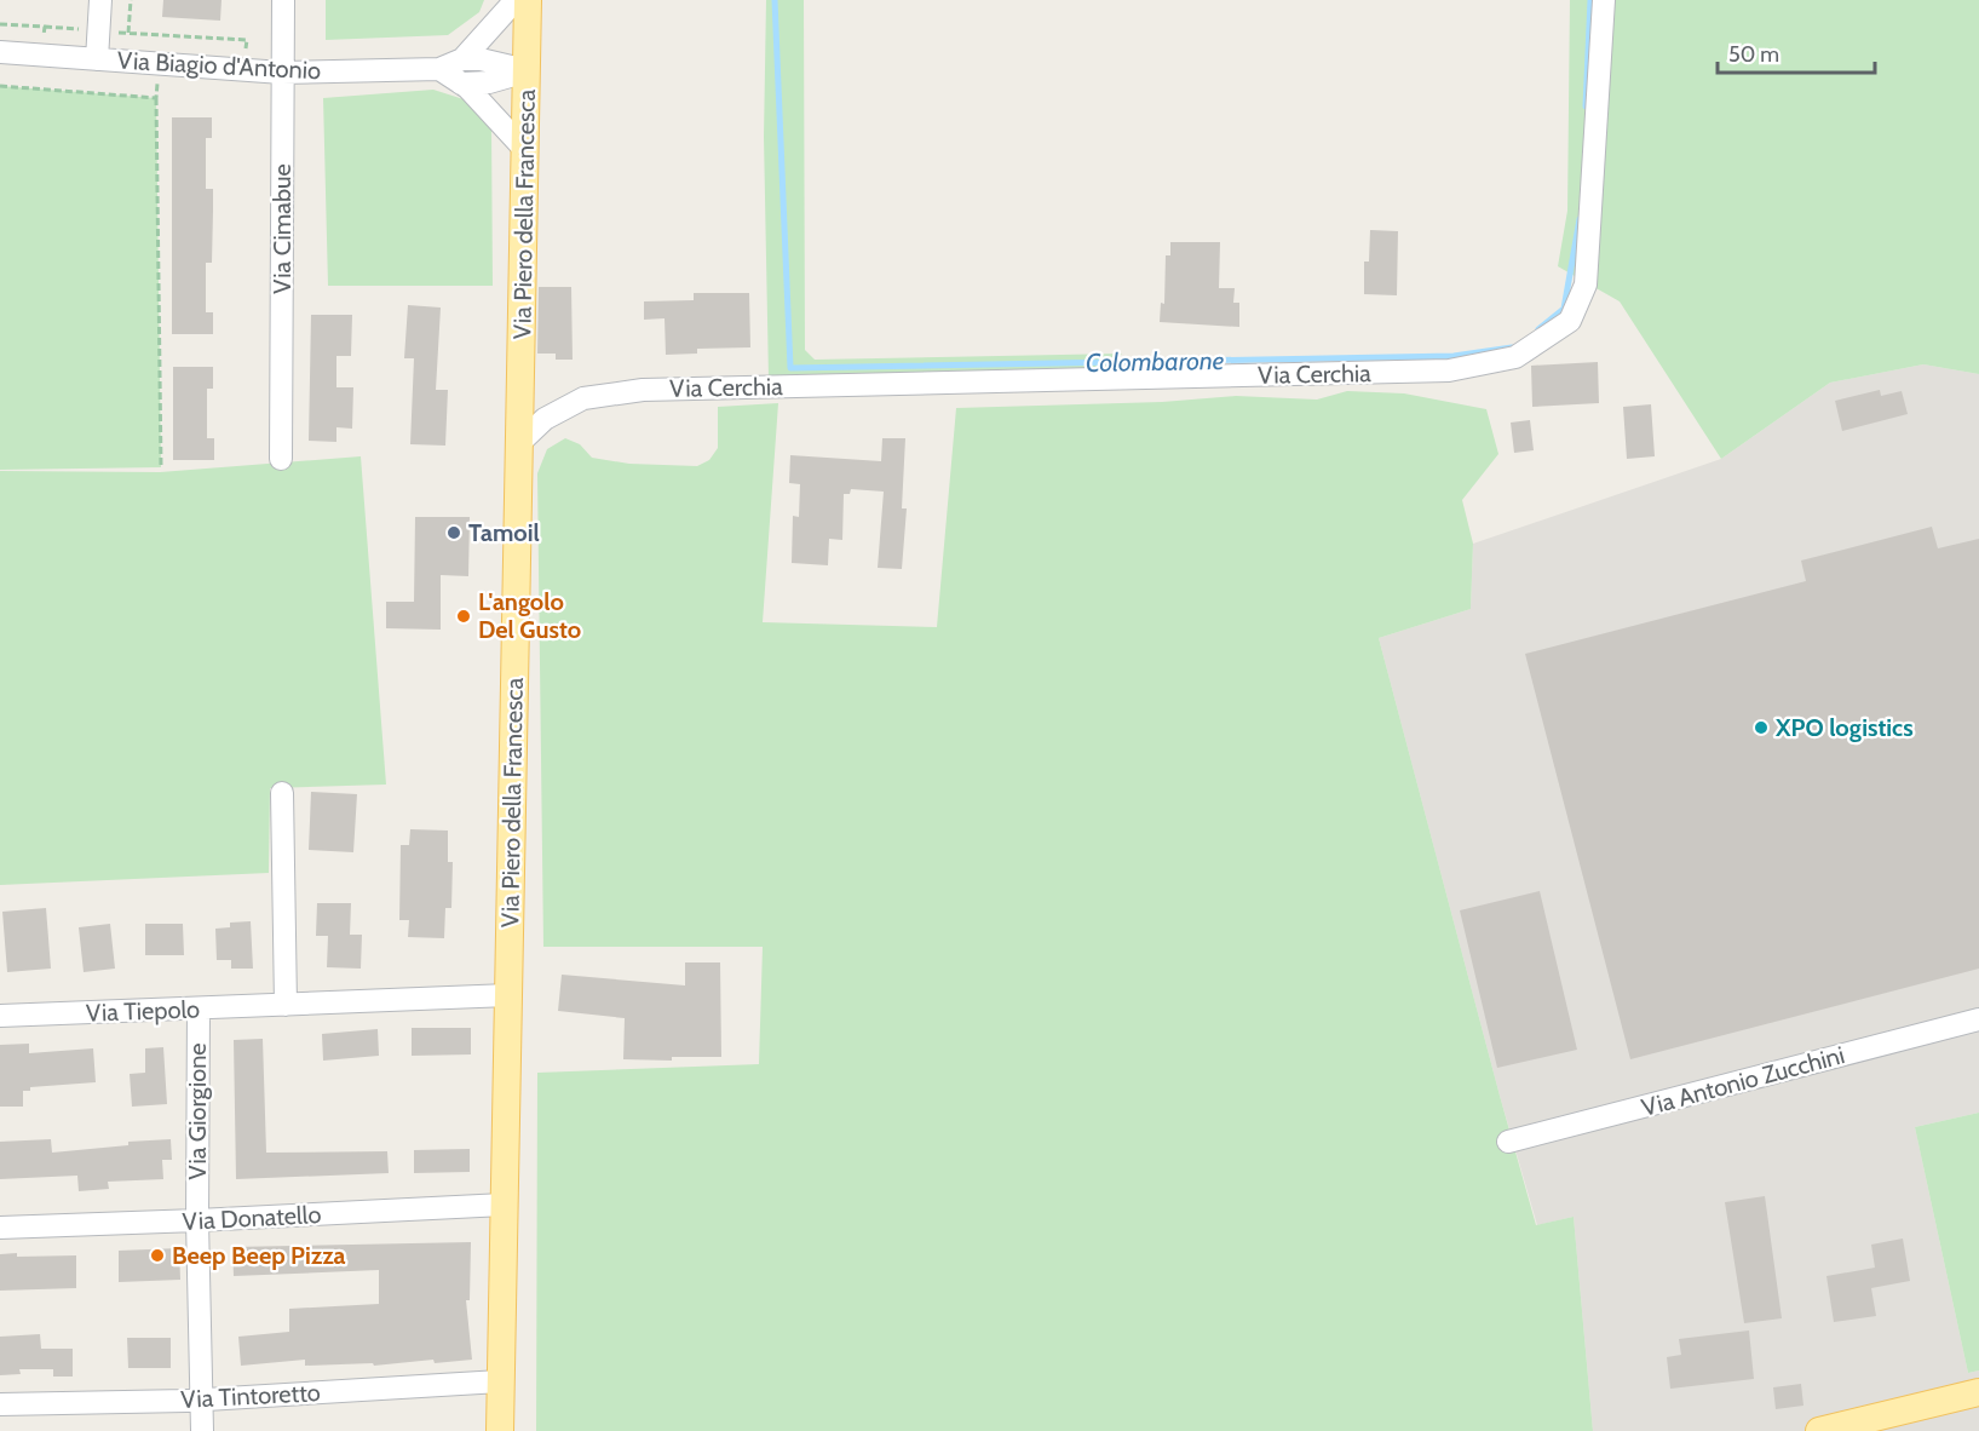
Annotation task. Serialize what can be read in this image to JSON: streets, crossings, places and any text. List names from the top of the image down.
{
  "streets": {
    "main road": ["Via Piero della Francesca"],
    "street": [
      "Via Biagio d'Antonio",
      "Via Cimabue",
      "Via Cerchia",
      "Via Tiepolo",
      "Via Antonio Zucchini",
      "Via Giorgione",
      "Via Donatello",
      "Via Tintoretto"
    ]
  },
  "crossings": [
    ["Via Biagio d'Antonio", "Via Piero della Francesca"],
    ["Via Biagio d'Antonio", "Via Cimabue"],
    ["Via Piero della Francesca", "Via Cerchia"],
    ["Via Piero della Francesca", "Via Tiepolo"],
    ["Via Piero della Francesca", "Via Donatello"],
    ["Via Piero della Francesca", "Via Tintoretto"],
    ["Via Tiepolo", "Via Giorgione"],
    ["Via Giorgione", "Via Donatello"],
    ["Via Giorgione", "Via Tintoretto"]
  ],
  "water": ["Colombarone"],
  "places": [
    "Tamoil",
    "L'angolo Del Gusto",
    "XPO logistics",
    "Beep Beep Pizza"
  ],
  "scale_bar": "50 m"
}
